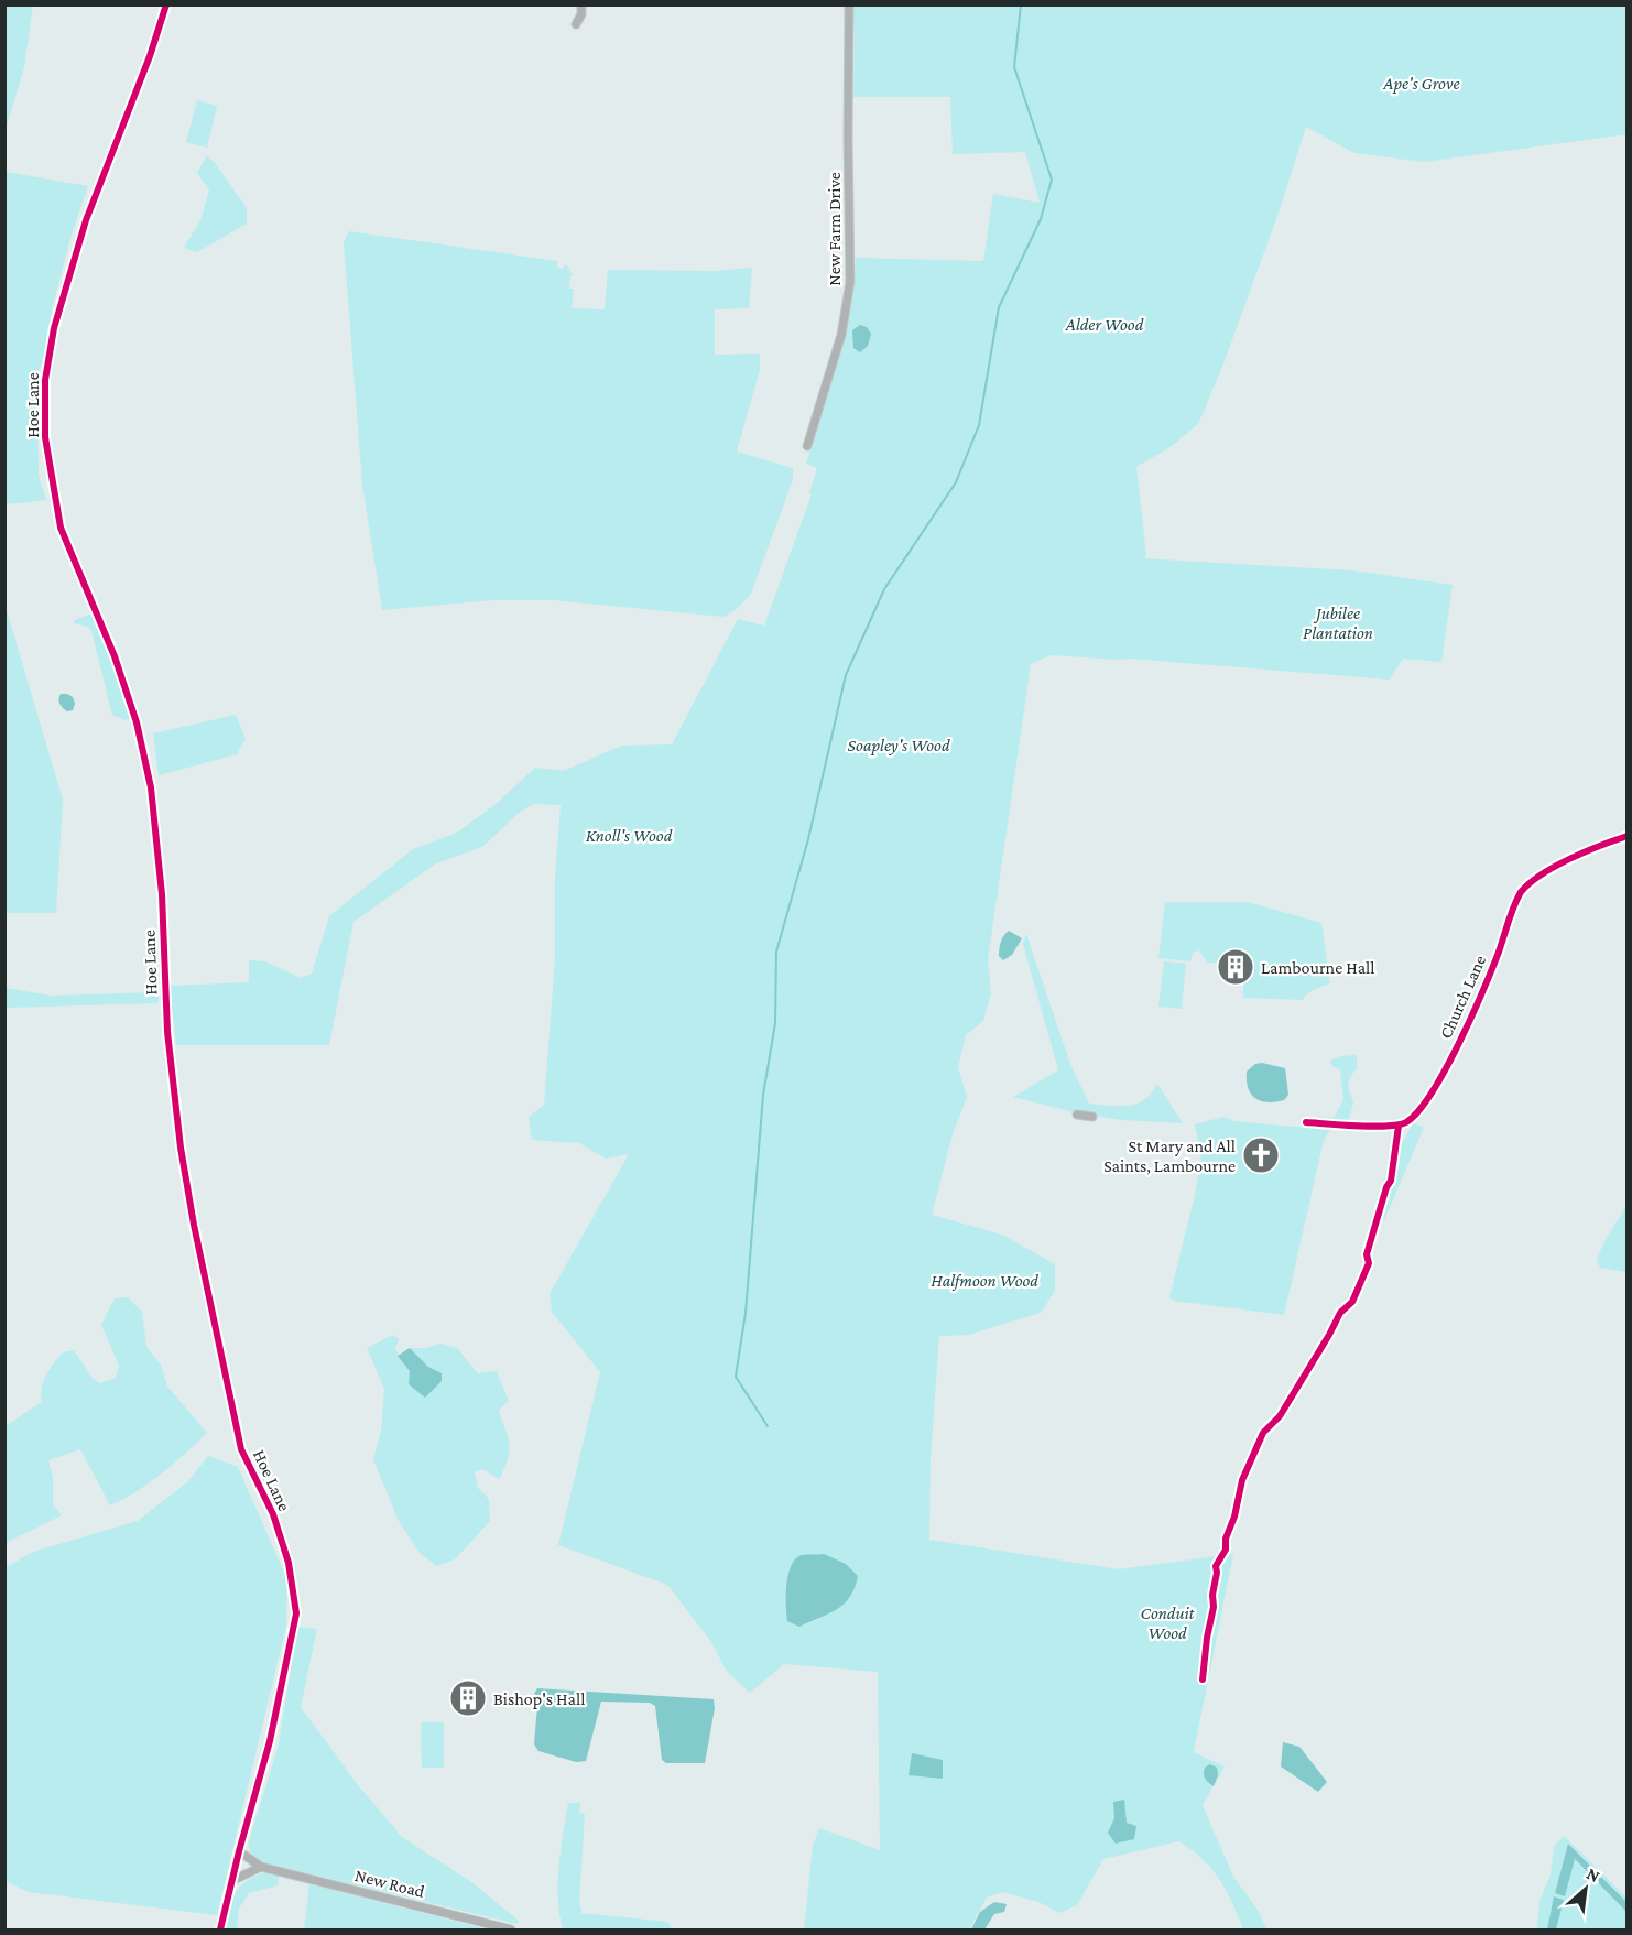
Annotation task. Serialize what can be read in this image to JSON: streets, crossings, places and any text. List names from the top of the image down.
{
  "streets": {
    "street": [
      "New Farm Drive",
      "Hoe Lane",
      "Church Lane",
      "New Road"
    ]
  },
  "crossings": [
    ["Hoe Lane", "New Road"]
  ],
  "parks": [
    "Ape's Grove",
    "Alder Wood",
    "Jubilee Plantation",
    "Soapley's Wood",
    "Knoll's Wood",
    "Halfmoon Wood",
    "Conduit Wood"
  ],
  "places": {
    "building": ["Lambourne Hall", "Bishop's Hall"],
    "church": ["St Mary and All Saints, Lambourne"]
  },
  "north": "top right"
}
